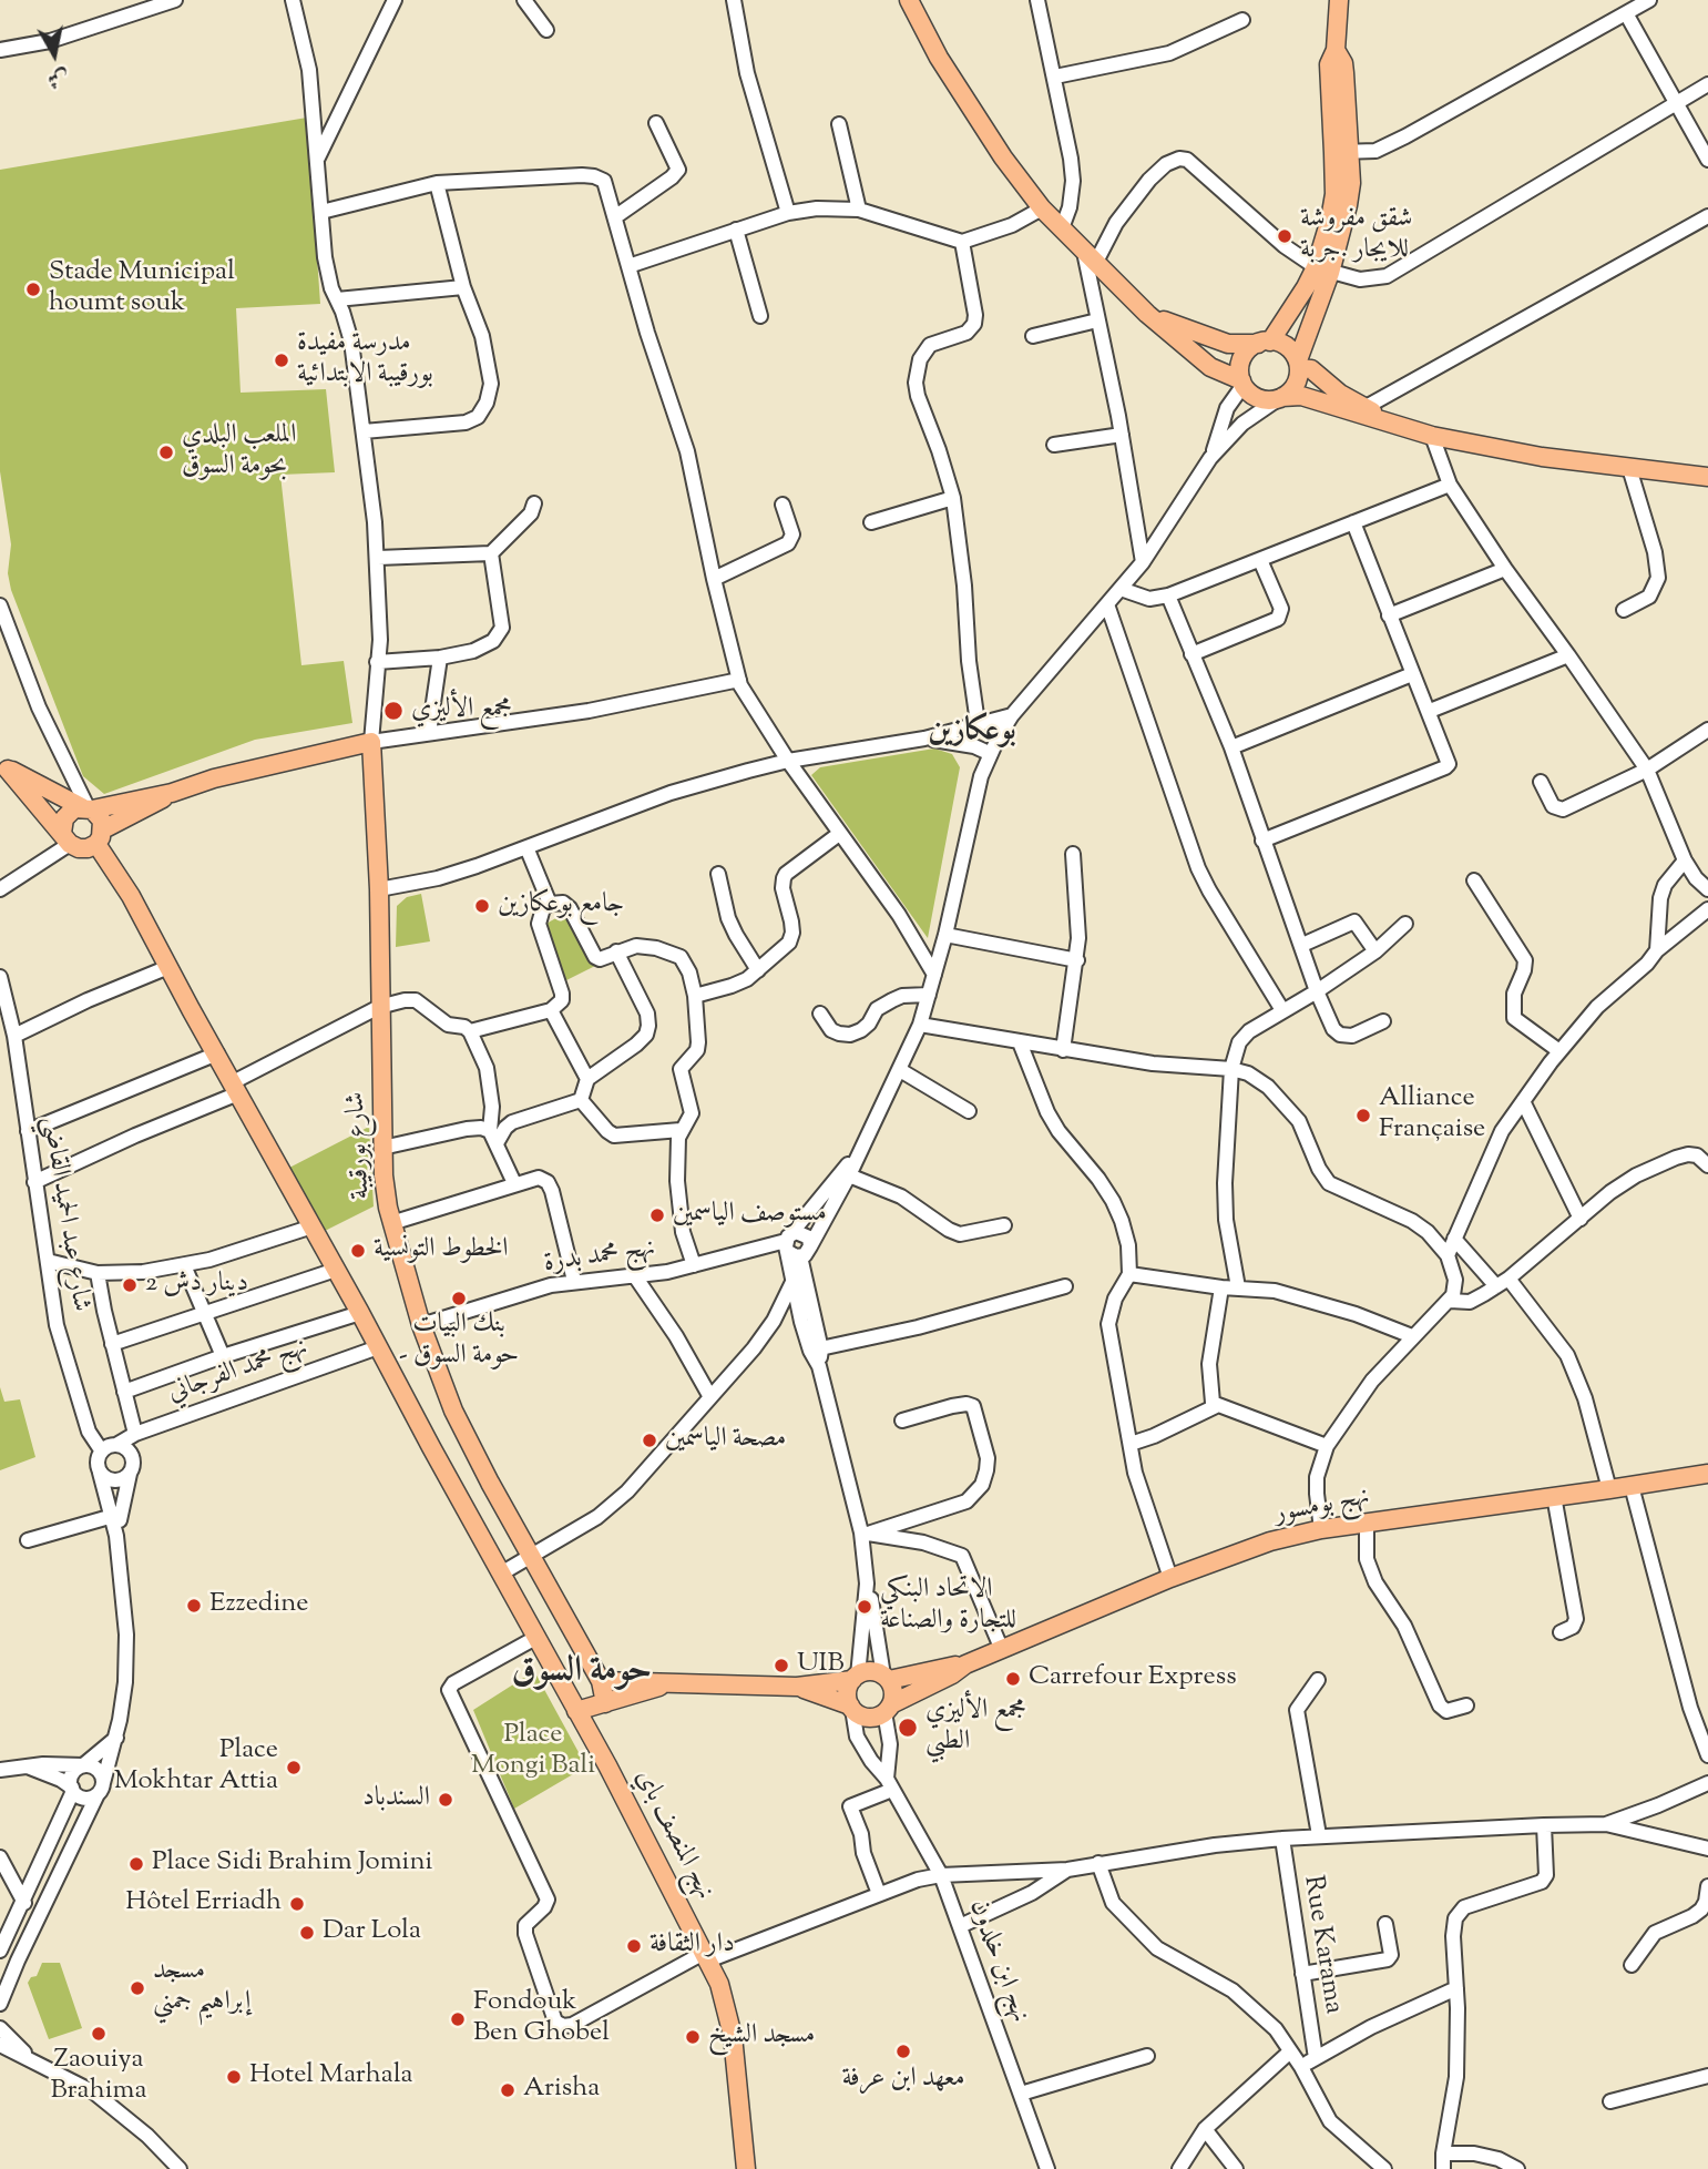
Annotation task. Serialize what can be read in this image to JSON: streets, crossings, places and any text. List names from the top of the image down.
{
  "streets": {
    "main road": ["شارع بورقيبة", "نهج بومسور", "نهج المنصف باي"],
    "street": [
      "شارع عبد الحميد القاضي",
      "نهج محمد بدرة",
      "نهج محمد الفرجاني",
      "Rue Karama",
      "نهج ابن خلدون"
    ]
  },
  "crossings": [
    ["شارع بورقيبة", "نهج محمد بدرة"],
    ["شارع بورقيبة", "نهج بومسور"],
    ["شارع عبد الحميد القاضي", "نهج محمد الفرجاني"],
    ["نهج بومسور", "نهج المنصف باي"],
    ["نهج بومسور", "نهج ابن خلدون"]
  ],
  "districts": ["بوعكازين", "حومة السوق"],
  "parks": ["Place Mongi Bali"],
  "places": [
    "شقق مفروشة للايجار .جربة",
    "Stade Municipal houmt souk",
    "مدرسة مفيدة بورقيبة الابتدائية",
    "الملعب البلدي بحومة السوق",
    "مجمع الأليزي",
    "جامع بوعكازين",
    "Alliance Française",
    "مستوصف الياسمين",
    "الخطوط التونسية",
    "2 دينار دش",
    "بنك البيات - حومة السوق",
    "مصحة الياسمين",
    "Ezzedine",
    "الاتحاد البنكي للتجارة والصناعة",
    "UIB",
    "Carrefour Express",
    "مجمع الأليزي الطبي",
    "Place Mokhtar Attia",
    "السندباد",
    "Place Sidi Brahim Jomini",
    "Hôtel Erriadh",
    "Dar Lola",
    "دار الثقافة",
    "مسجد إبراهيم جمني",
    "Fondouk Ben Ghobel",
    "Zaouiya Brahima",
    "مسجد الشيخ",
    "معهد ابن عرفة",
    "Hotel Marhala",
    "Arisha"
  ],
  "north": "bottom"
}
